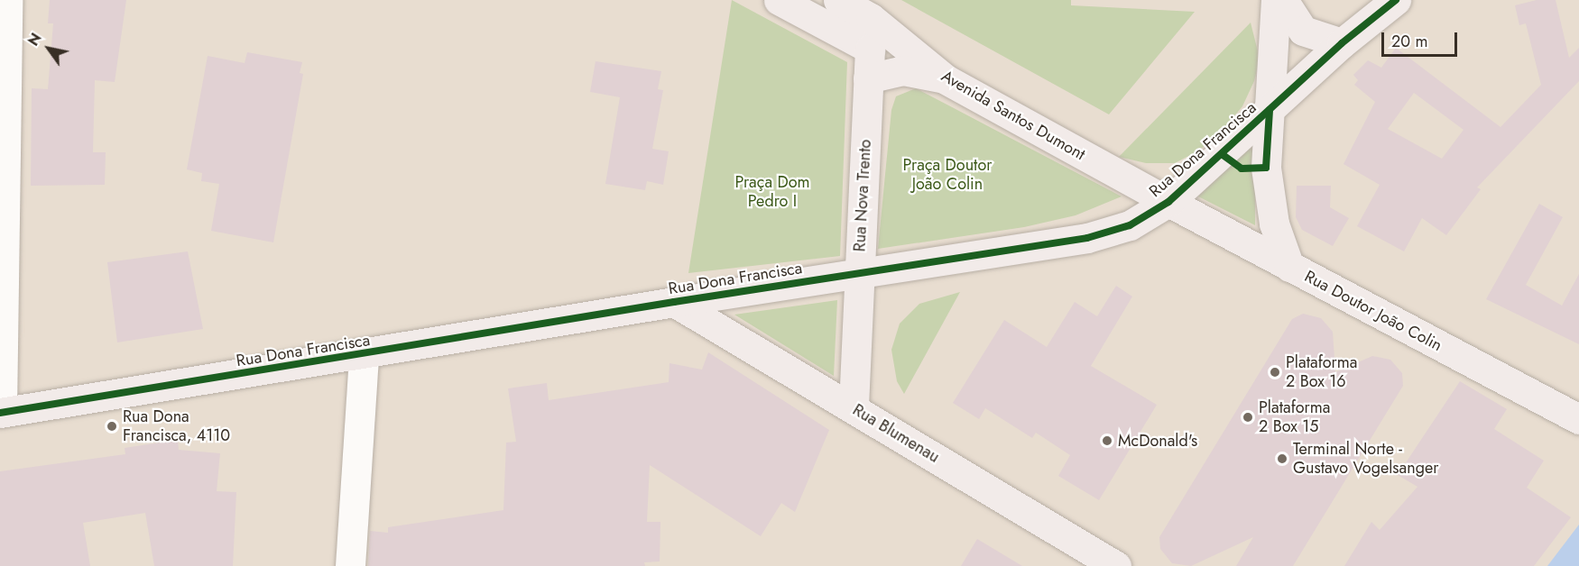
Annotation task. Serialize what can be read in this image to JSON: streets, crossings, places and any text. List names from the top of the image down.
{
  "streets": {
    "main road": [
      "Avenida Santos Dumont",
      "Rua Dona Francisca",
      "Rua Nova Trento",
      "Rua Doutor João Colin",
      "Rua Blumenau"
    ]
  },
  "crossings": [
    ["Avenida Santos Dumont", "Rua Dona Francisca"],
    ["Avenida Santos Dumont", "Rua Doutor João Colin"],
    ["Rua Dona Francisca", "Rua Nova Trento"],
    ["Rua Dona Francisca", "Rua Doutor João Colin"],
    ["Rua Dona Francisca", "Rua Blumenau"],
    ["Rua Nova Trento", "Rua Blumenau"]
  ],
  "parks": ["Praça Doutor João Colin", "Praça Dom Pedro I"],
  "places": [
    "Plataforma 2 Box 16",
    "Plataforma 2 Box 15",
    "Rua Dona Francisca, 4110",
    "McDonald's",
    "Terminal Norte - Gustavo Vogelsanger"
  ],
  "scale_bar": "20 m",
  "north": "top left"
}
